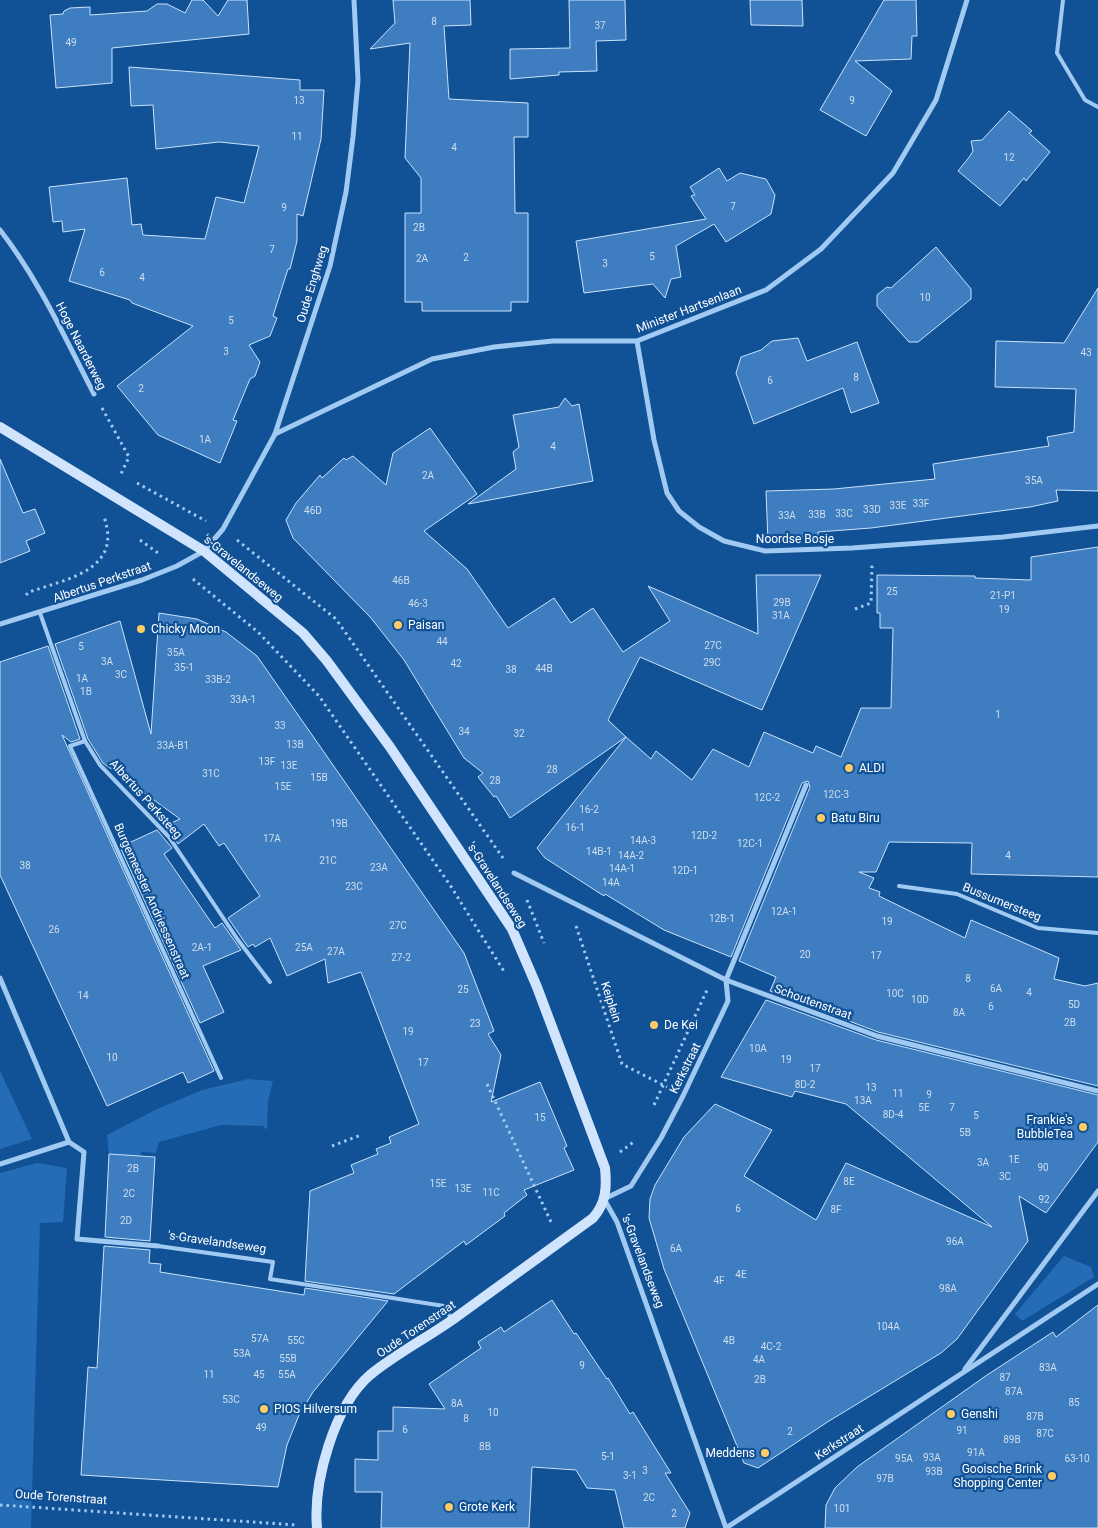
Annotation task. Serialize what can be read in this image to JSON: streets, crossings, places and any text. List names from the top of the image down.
{
  "streets": {
    "main road": ["'s-Gravelandseweg", "Oude Torenstraat"],
    "street": [
      "Oude Enghweg",
      "Minister Hartsenlaan",
      "Hoge Naarderweg",
      "Noordse Bosje",
      "Albertus Perkstraat",
      "Schoutenstraat",
      "Kerkstraat"
    ],
    "lane": ["Albertus Perksteeg", "Burgemeester Andriessenstraat", "Bussumersteeg"],
    "path": ["Keiplein"]
  },
  "crossings": [
    ["Oude Enghweg", "Minister Hartsenlaan"],
    ["Oude Enghweg", "'s-Gravelandseweg"],
    ["Oude Enghweg", "Albertus Perkstraat"],
    ["Minister Hartsenlaan", "Noordse Bosje"],
    ["'s-Gravelandseweg", "Albertus Perkstraat"],
    ["'s-Gravelandseweg", "Keiplein"],
    ["'s-Gravelandseweg", "Schoutenstraat"],
    ["'s-Gravelandseweg", "Kerkstraat"],
    ["'s-Gravelandseweg", "Oude Torenstraat"],
    ["Albertus Perkstraat", "Albertus Perksteeg"],
    ["Albertus Perksteeg", "Burgemeester Andriessenstraat"],
    ["Keiplein", "Kerkstraat"],
    ["Schoutenstraat", "Kerkstraat"],
    ["Kerkstraat", "Oude Torenstraat"]
  ],
  "places": [
    "Paisan",
    "Chicky Moon",
    "ALDI",
    "Batu Biru",
    "De Kei",
    "Frankie's BubbleTea",
    "PIOS Hilversum",
    "Genshi",
    "Meddens",
    "Gooische Brink Shopping Center",
    "Grote Kerk"
  ],
  "house_numbers": [
    "8",
    "37",
    "49",
    "13",
    "9",
    "11",
    "4",
    "12",
    "7",
    "9",
    "2B",
    "7",
    "5",
    "2",
    "2A",
    "3",
    "6",
    "4",
    "10",
    "5",
    "3",
    "43",
    "8",
    "6",
    "2",
    "1A",
    "4",
    "2A",
    "35A",
    "33F",
    "33E",
    "33D",
    "46D",
    "33C",
    "33B",
    "33A",
    "46B",
    "25",
    "21-P1",
    "29B",
    "46-3",
    "19",
    "31A",
    "44",
    "27C",
    "5",
    "35A",
    "3A",
    "29C",
    "42",
    "35-1",
    "44B",
    "38",
    "3C",
    "1A",
    "33B-2",
    "1B",
    "33A-1",
    "1",
    "33",
    "34",
    "32",
    "13B",
    "33A-B1",
    "13F",
    "13E",
    "28",
    "31C",
    "15B",
    "28",
    "15E",
    "12C-3",
    "12C-2",
    "16-2",
    "19B",
    "16-1",
    "12D-2",
    "17A",
    "14A-3",
    "12C-1",
    "14B-1",
    "14A-2",
    "4",
    "21C",
    "38",
    "23A",
    "14A-1",
    "12D-1",
    "14A",
    "23C",
    "12A-1",
    "12B-1",
    "19",
    "27C",
    "26",
    "2A-1",
    "25A",
    "27A",
    "20",
    "17",
    "27-2",
    "8",
    "6A",
    "25",
    "4",
    "10C",
    "14",
    "10D",
    "5D",
    "6",
    "8A",
    "2B",
    "23",
    "19",
    "10A",
    "10",
    "19",
    "17",
    "17",
    "8D-2",
    "13",
    "11",
    "9",
    "13A",
    "5E",
    "7",
    "8D-4",
    "5",
    "15",
    "5B",
    "1E",
    "3A",
    "90",
    "2B",
    "3C",
    "8E",
    "15E",
    "13E",
    "11C",
    "2C",
    "92",
    "6",
    "8F",
    "2D",
    "96A",
    "6A",
    "4E",
    "4F",
    "98A",
    "104A",
    "57A",
    "55C",
    "4B",
    "4C-2",
    "53A",
    "55B",
    "4A",
    "9",
    "83A",
    "11",
    "45",
    "55A",
    "87",
    "2B",
    "87A",
    "53C",
    "85",
    "8A",
    "10",
    "87B",
    "8",
    "49",
    "6",
    "91",
    "2",
    "87C",
    "89B",
    "8B",
    "91A",
    "5-1",
    "93A",
    "95A",
    "63-10",
    "3",
    "93B",
    "3-1",
    "97B",
    "2C",
    "101",
    "2"
  ]
}
